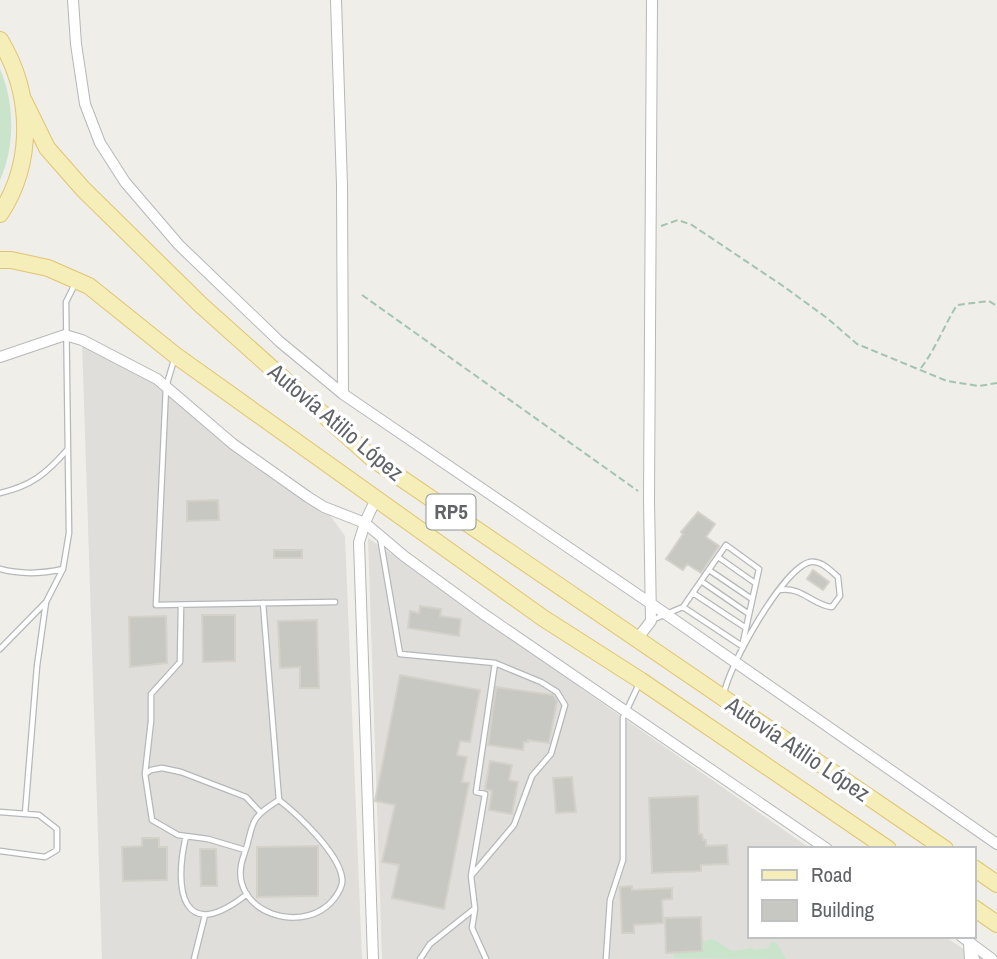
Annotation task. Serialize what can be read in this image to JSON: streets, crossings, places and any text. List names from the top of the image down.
{
  "streets": {
    "main road": ["Autovía Atilio López", "RP5"]
  },
  "legend": ["Road", "Building"]
}
